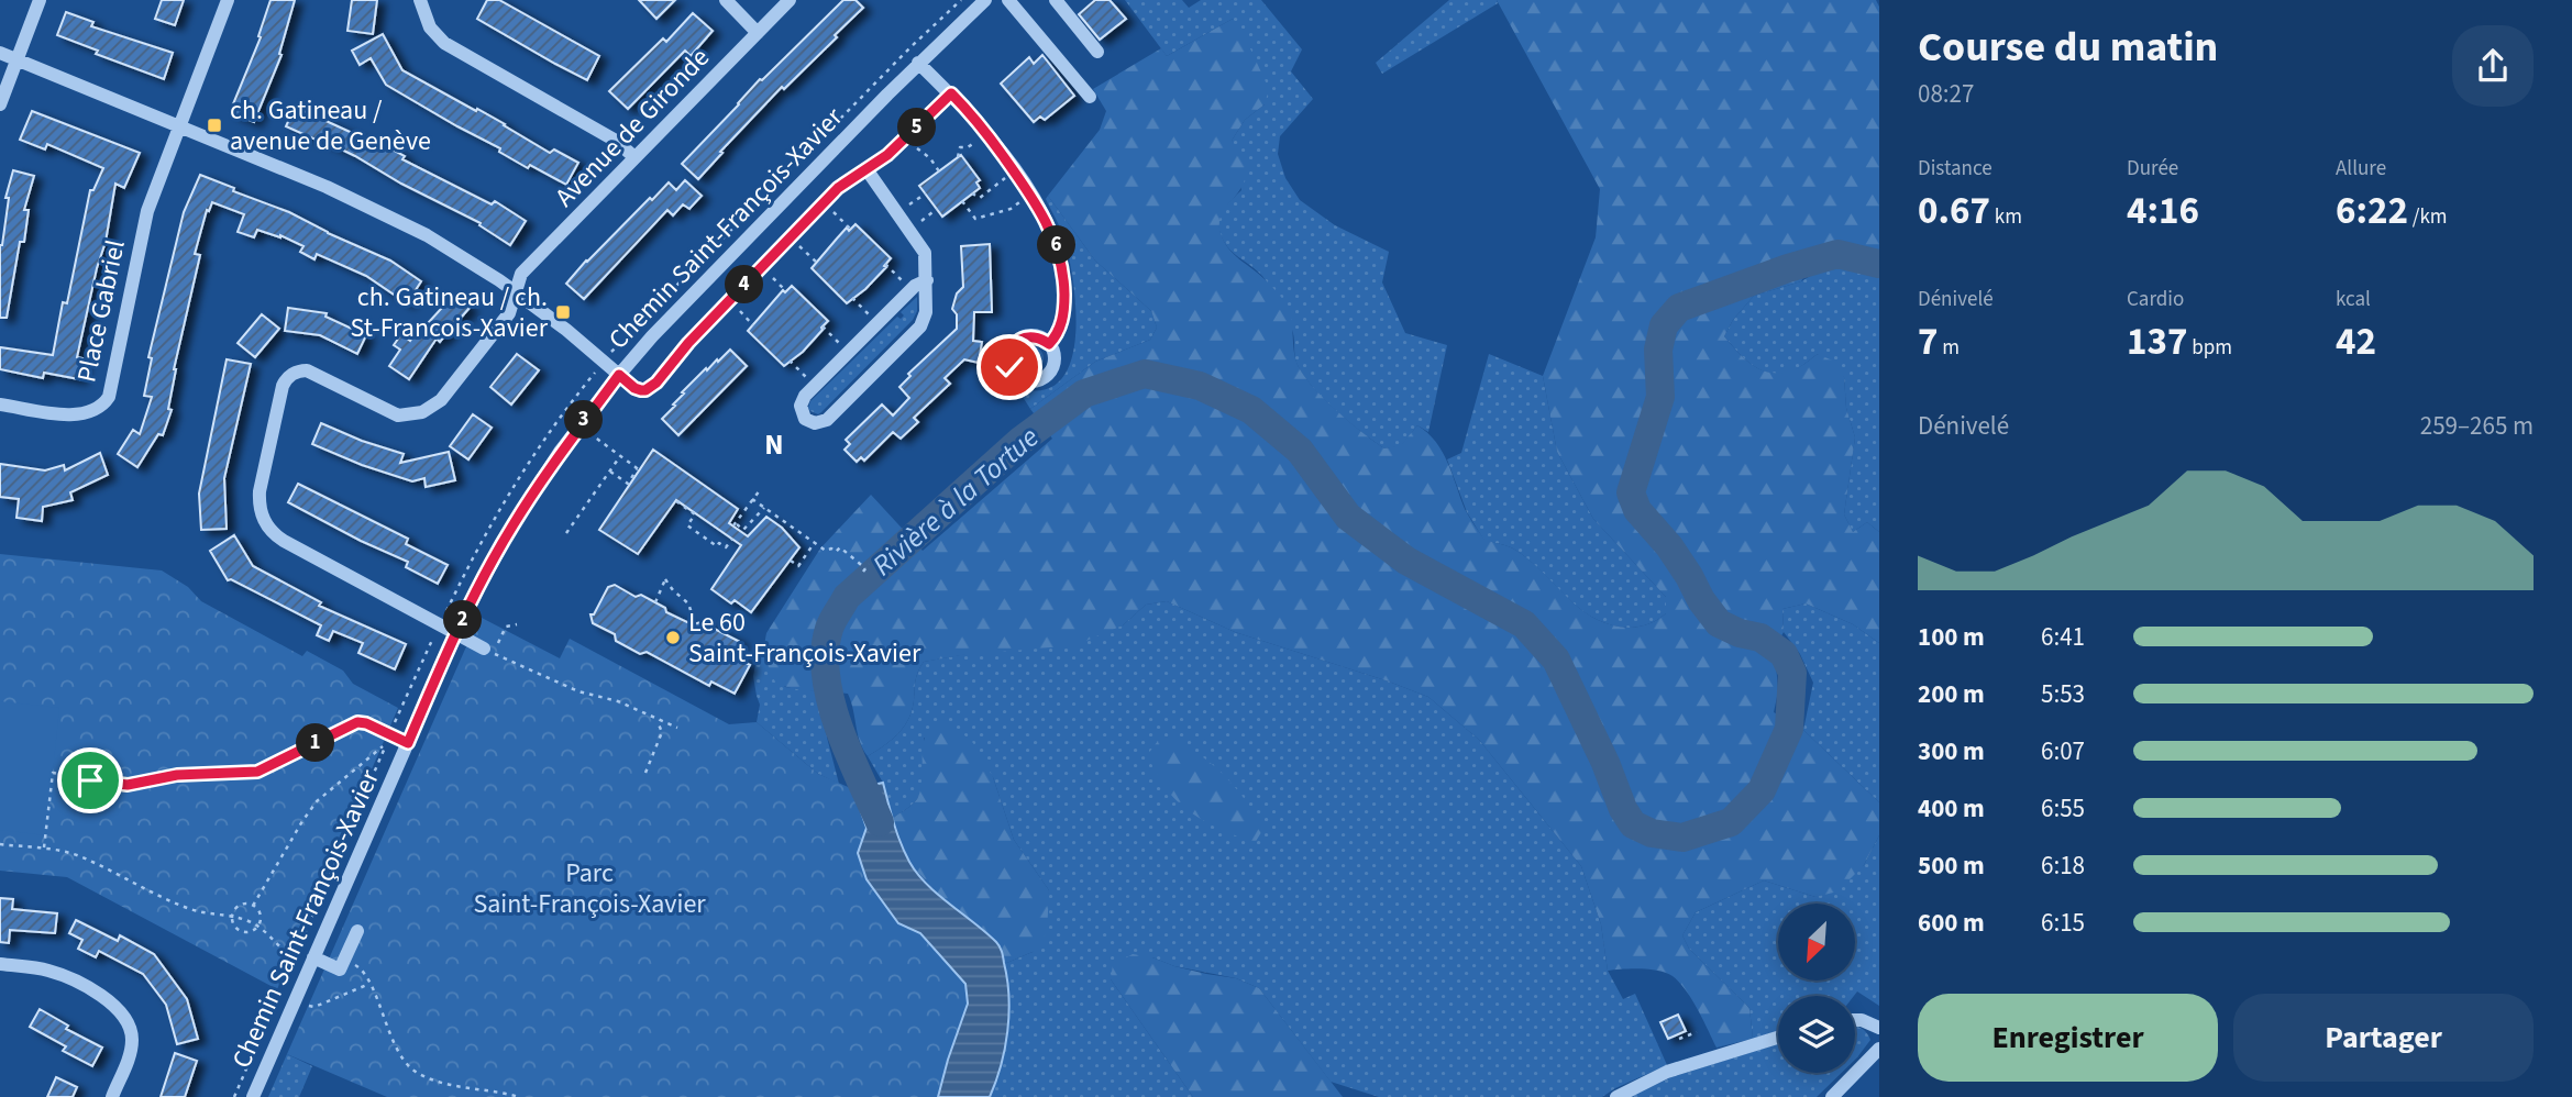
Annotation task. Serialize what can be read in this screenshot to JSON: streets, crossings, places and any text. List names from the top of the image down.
{
  "streets": {
    "street": ["Avenue de Gironde", "Chemin Saint-François-Xavier", "Place Gabriel"]
  },
  "crossings": [
    ["Avenue de Gironde", "Chemin Saint-François-Xavier"]
  ],
  "districts": ["N"],
  "water": ["Rivière à la Tortue"],
  "parks": ["Parc Saint-François-Xavier"],
  "places": {
    "transit": ["ch. Gatineau / avenue de Genève", "ch. Gatineau / ch. St-Francois-Xavier"],
    "other": ["Le 60 Saint-François-Xavier"]
  },
  "north": "bottom left",
  "page": {
    "heading": ["Course du matin", "08:27"],
    "pins": [
      "5",
      "6",
      "4",
      "3",
      "2",
      "1"
    ],
    "stats": [
      ["Distance", "0.67 km"],
      ["Durée", "4:16"],
      ["Allure", "6:22 /km"],
      ["Dénivelé", "7 m"],
      ["Cardio", "137 bpm"],
      ["kcal", "42"]
    ],
    "chart": ["Dénivelé", "259–265 m"],
    "list": [
      {
        "name": "100 m",
        "note": "6:41"
      },
      {
        "name": "200 m",
        "note": "5:53"
      },
      {
        "name": "300 m",
        "note": "6:07"
      },
      {
        "name": "400 m",
        "note": "6:55"
      },
      {
        "name": "500 m",
        "note": "6:18"
      },
      {
        "name": "600 m",
        "note": "6:15"
      }
    ],
    "buttons": ["Enregistrer", "Partager"]
  }
}
